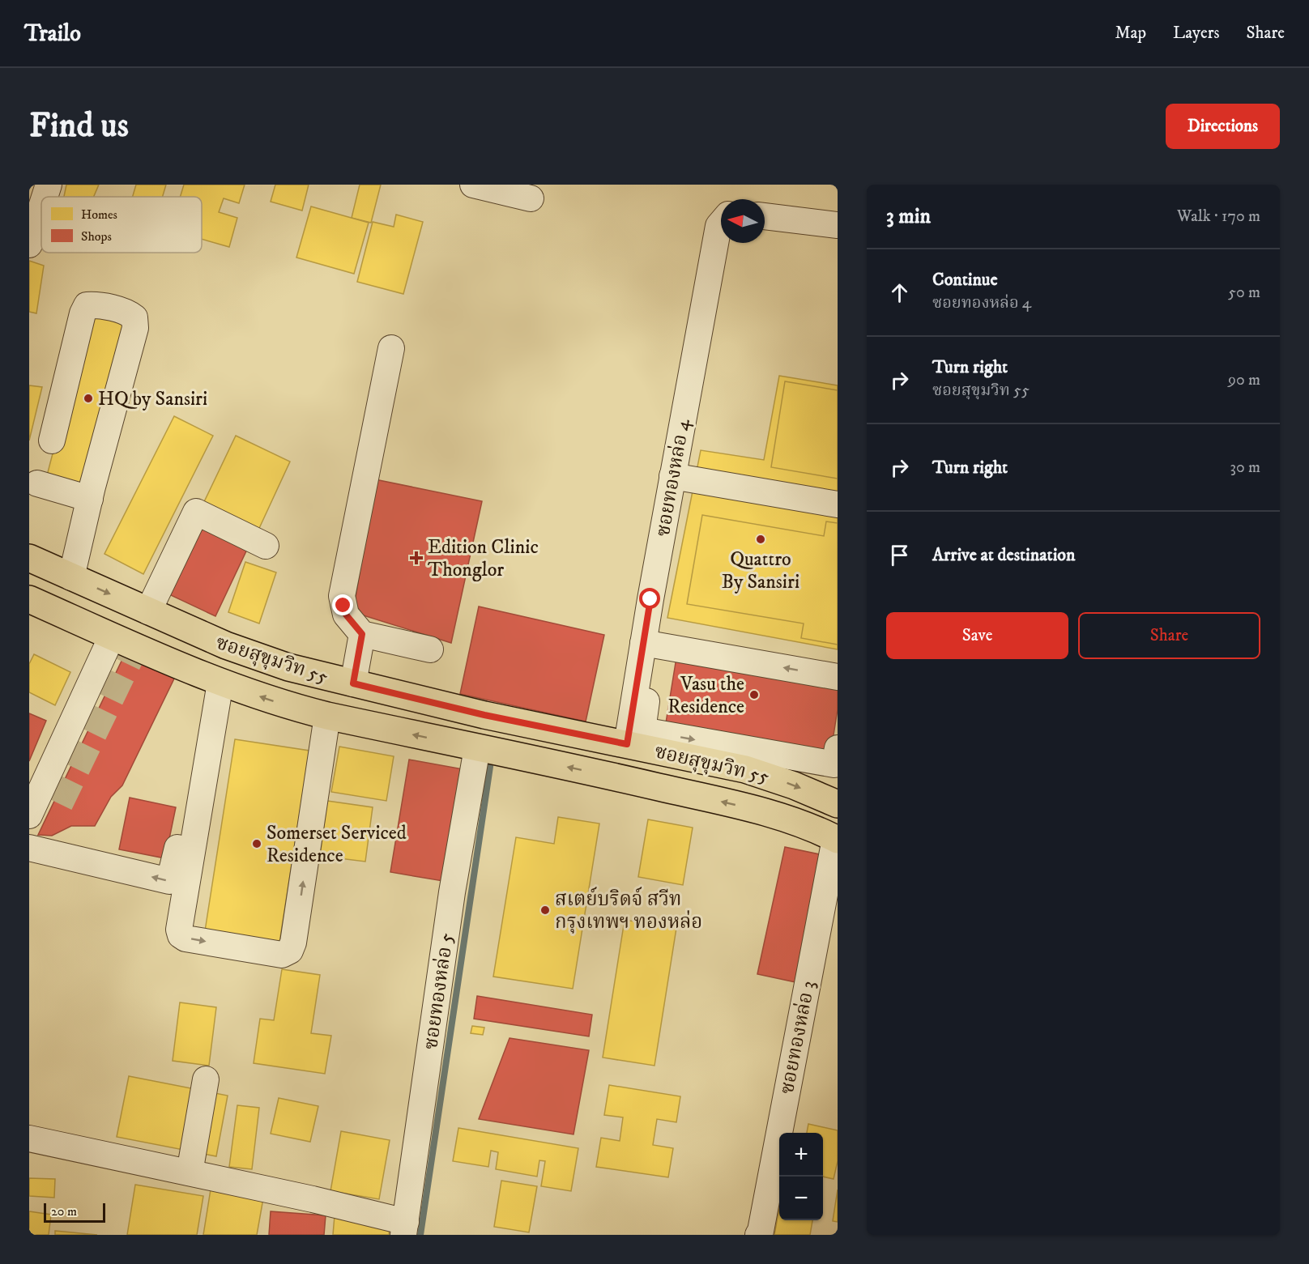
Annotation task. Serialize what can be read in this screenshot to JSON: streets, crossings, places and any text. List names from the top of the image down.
{
  "streets": {
    "main road": ["ซอยสุขุมวิท 55"],
    "street": ["ซอยทองหล่อ 4", "ซอยทองหล่อ 5", "ซอยทองหล่อ 3"]
  },
  "crossings": [
    ["ซอยทองหล่อ 4", "ซอยสุขุมวิท 55"],
    ["ซอยสุขุมวิท 55", "ซอยทองหล่อ 5"],
    ["ซอยสุขุมวิท 55", "ซอยทองหล่อ 3"]
  ],
  "places": {
    "other": [
      "HQ by Sansiri",
      "Quattro By Sansiri",
      "Vasu the Residence",
      "Somerset Serviced Residence",
      "สเตย์บริดจ์ สวีท กรุงเทพฯ ทองหล่อ"
    ],
    "health": ["Edition Clinic Thonglor"]
  },
  "legend": ["Homes", "Shops"],
  "scale_bar": "20 m",
  "north": "left",
  "page": {
    "header": "Trailo",
    "nav": ["Map", "Layers", "Share"],
    "buttons": [
      "Directions",
      ["Save", "Share"]
    ],
    "title": "Find us",
    "heading": ["3 min", "Walk · 170 m"],
    "list": [
      ["Continue", "ซอยทองหล่อ 4", "50 m"],
      ["Turn right", "ซอยสุขุมวิท 55", "90 m"],
      ["Turn right", "30 m"],
      "Arrive at destination"
    ],
    "map_buttons": ["+", "−"],
    "scale": "20 m"
  }
}
